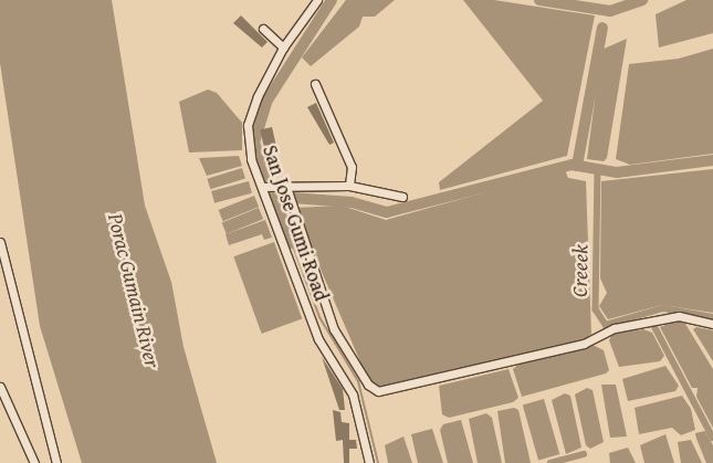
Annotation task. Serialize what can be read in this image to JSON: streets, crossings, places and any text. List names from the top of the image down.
{
  "streets": {
    "street": ["San Jose Gumi Road"]
  },
  "water": ["Creeek", "Porac Gumain River"]
}
